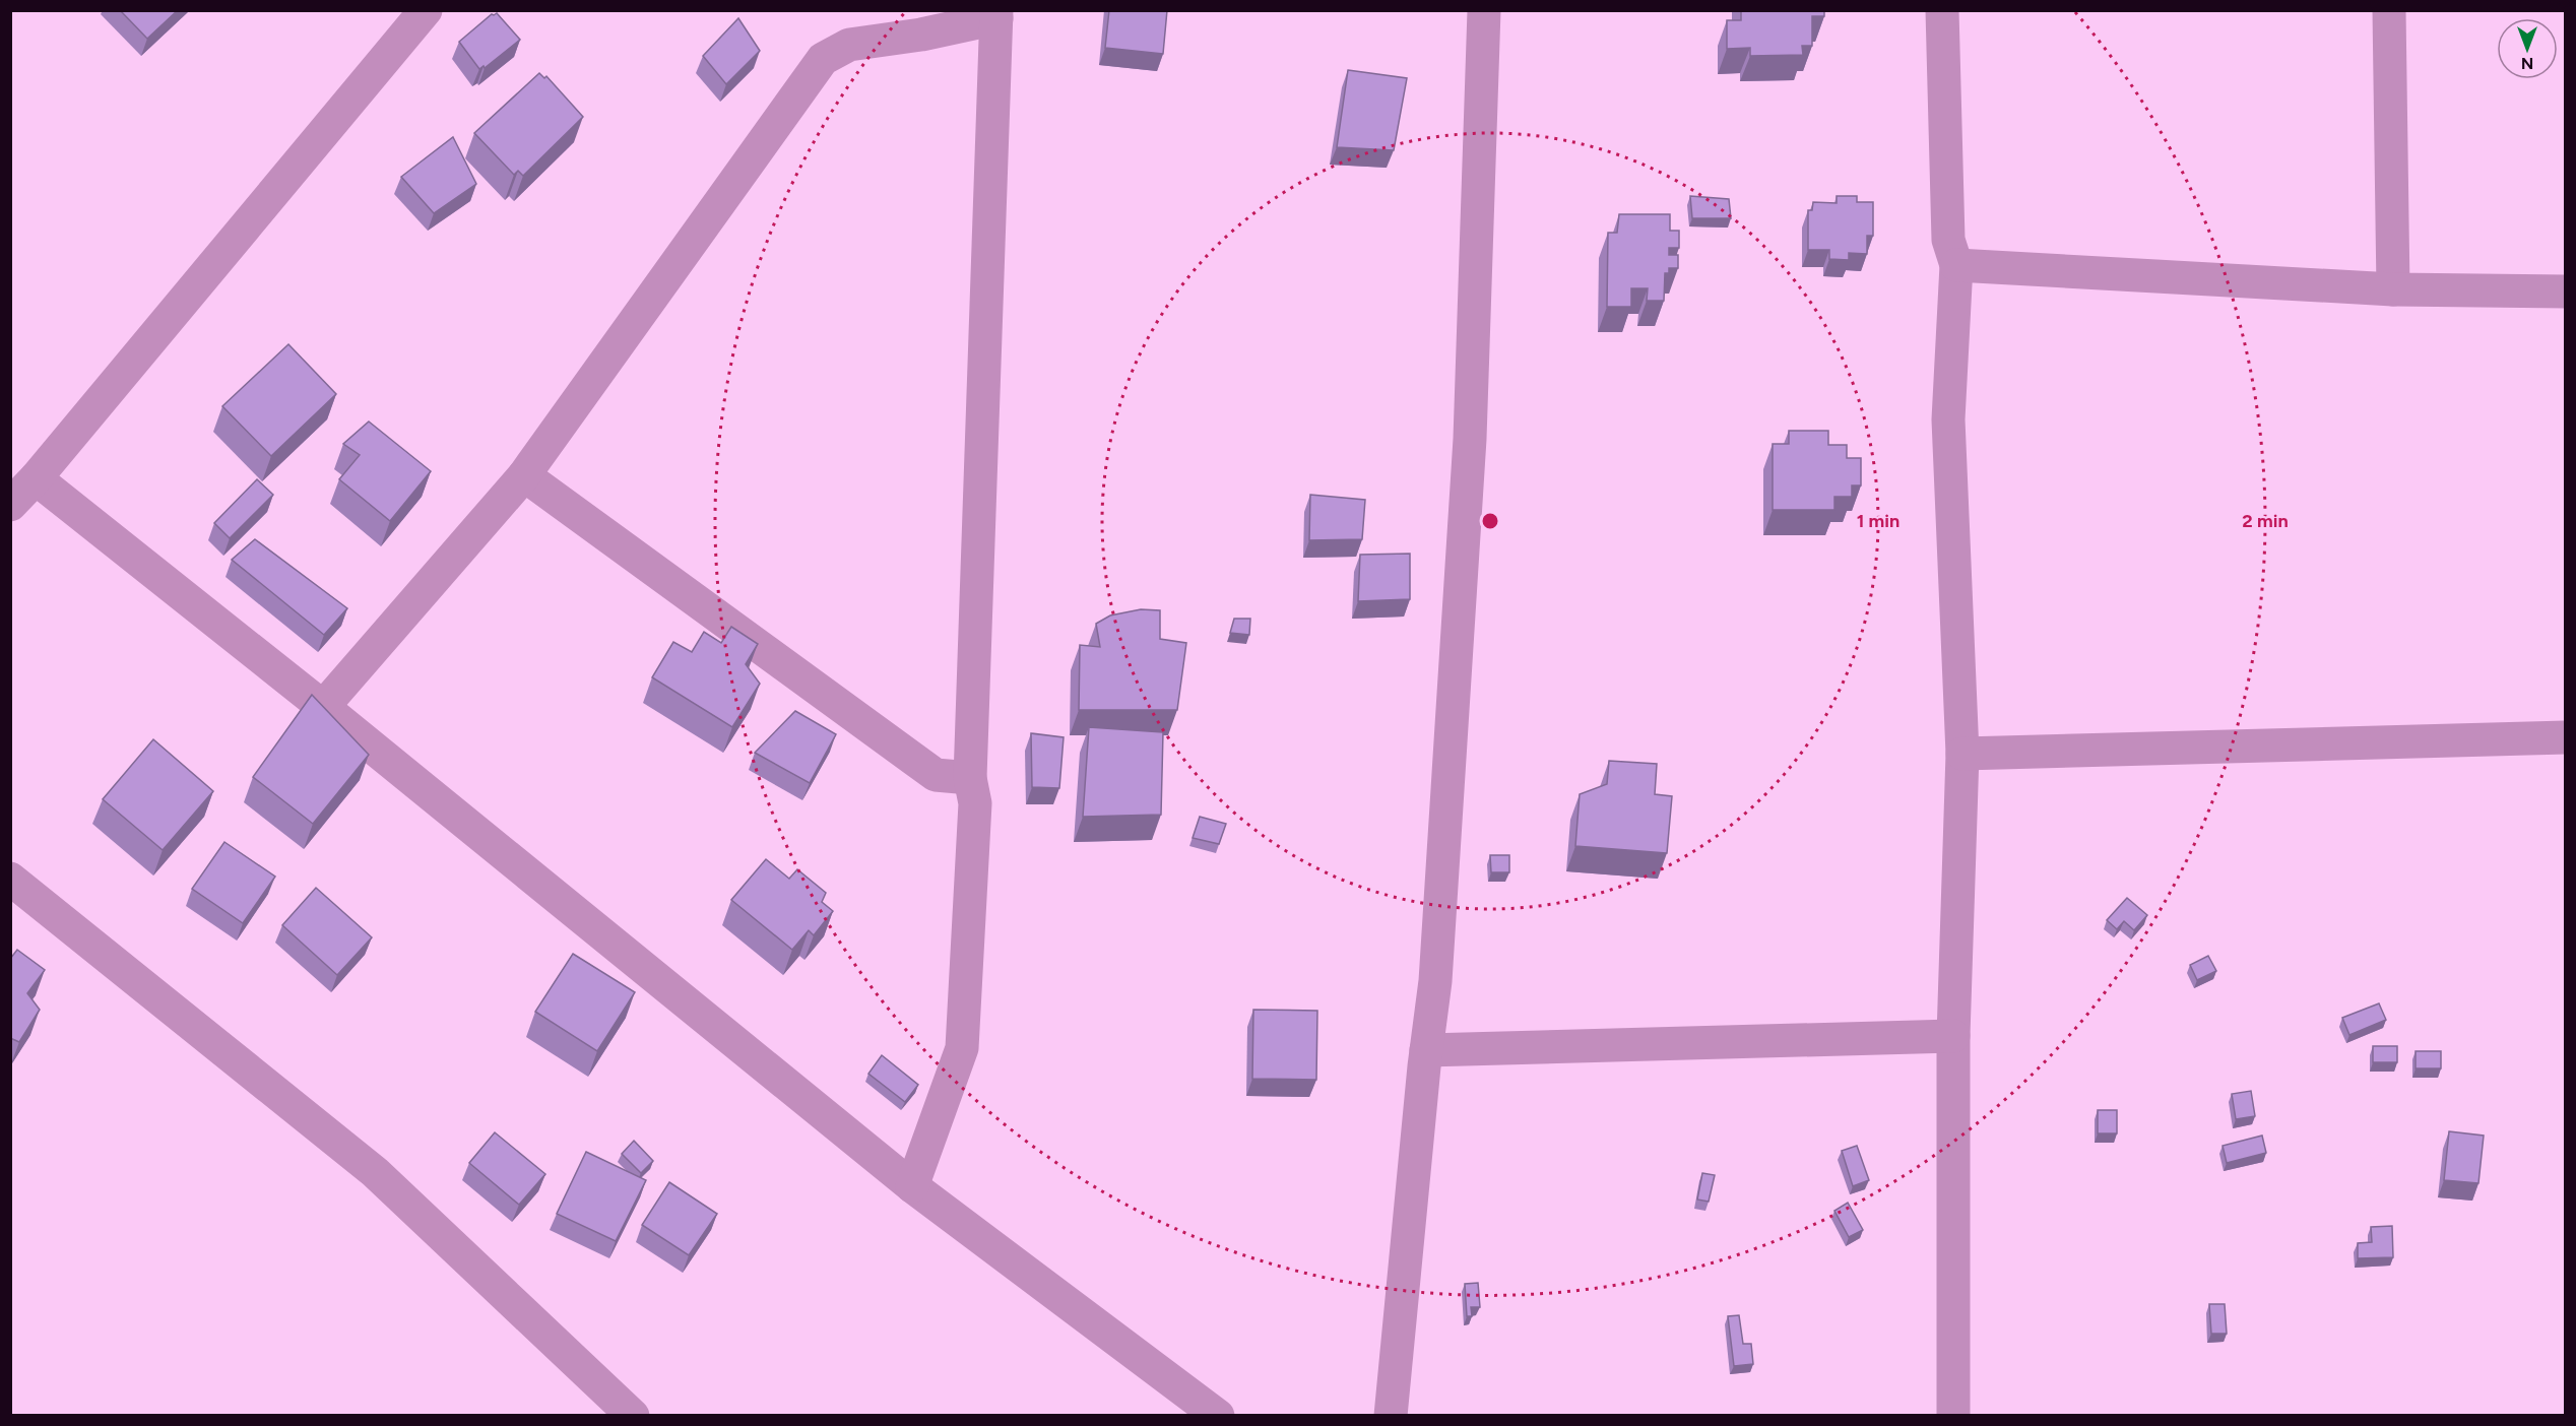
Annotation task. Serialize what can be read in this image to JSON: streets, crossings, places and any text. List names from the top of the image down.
{
  "north": "bottom",
  "rings": ["1 min", "2 min"]
}
